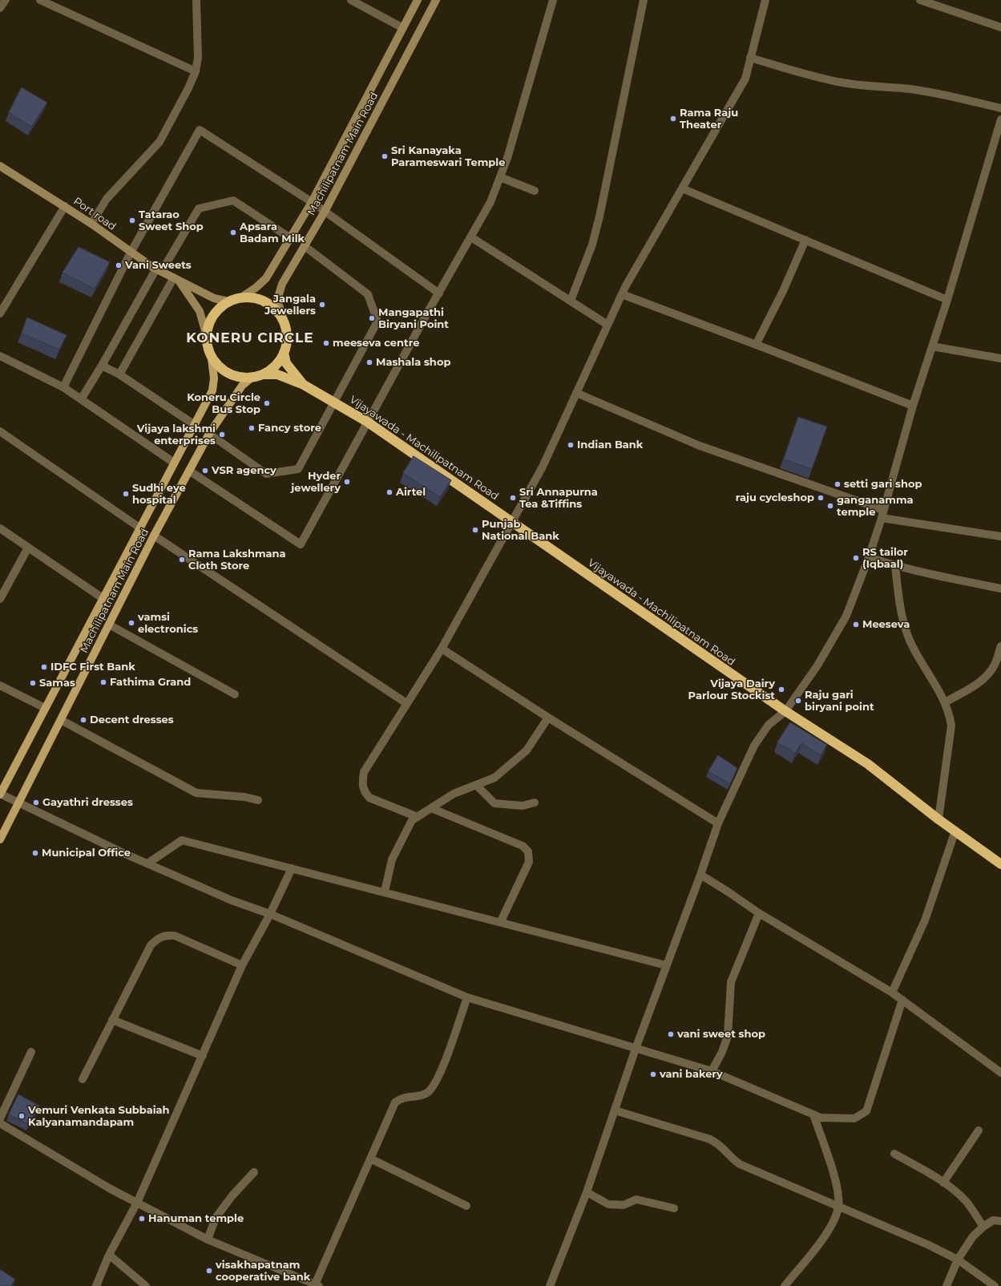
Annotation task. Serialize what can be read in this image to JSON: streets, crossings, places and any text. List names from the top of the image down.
{
  "streets": {
    "highway": ["Vijayawada - Machilipatnam Road"],
    "main road": ["Machilipatnam Main Road"],
    "street": ["Port road"]
  },
  "crossings": [
    ["Machilipatnam Main Road", "Port road"],
    ["Machilipatnam Main Road", "Vijayawada - Machilipatnam Road"],
    ["Port road", "Vijayawada - Machilipatnam Road"]
  ],
  "districts": ["KONERU CIRCLE"],
  "places": [
    "Rama Raju Theater",
    "Sri Kanayaka Parameswari Temple",
    "Tatarao Sweet Shop",
    "Apsara Badam Milk",
    "Vani Sweets",
    "Jangala Jewellers",
    "Mangapathi Biryani Point",
    "meeseva centre",
    "Mashala shop",
    "Koneru Circle Bus Stop",
    "Fancy store",
    "Vijaya lakshmi enterprises",
    "Indian Bank",
    "VSR agency",
    "Hyder jewellery",
    "setti gari shop",
    "Airtel",
    "Sudhi eye hospital",
    "Sri Annapurna Tea &Tiffins",
    "raju cycleshop",
    "ganganamma temple",
    "Punjab National Bank",
    "RS tailor (Iqbaal)",
    "Rama Lakshmana Cloth Store",
    "vamsi electronics",
    "Meeseva",
    "IDFC First Bank",
    "Fathima Grand",
    "Samas",
    "Vijaya Dairy Parlour Stockist",
    "Raju gari biryani point",
    "Decent dresses",
    "Gayathri dresses",
    "Municipal Office",
    "vani sweet shop",
    "vani bakery",
    "Vemuri Venkata Subbaiah Kalyanamandapam",
    "Hanuman temple",
    "visakhapatnam cooperative bank"
  ]
}
